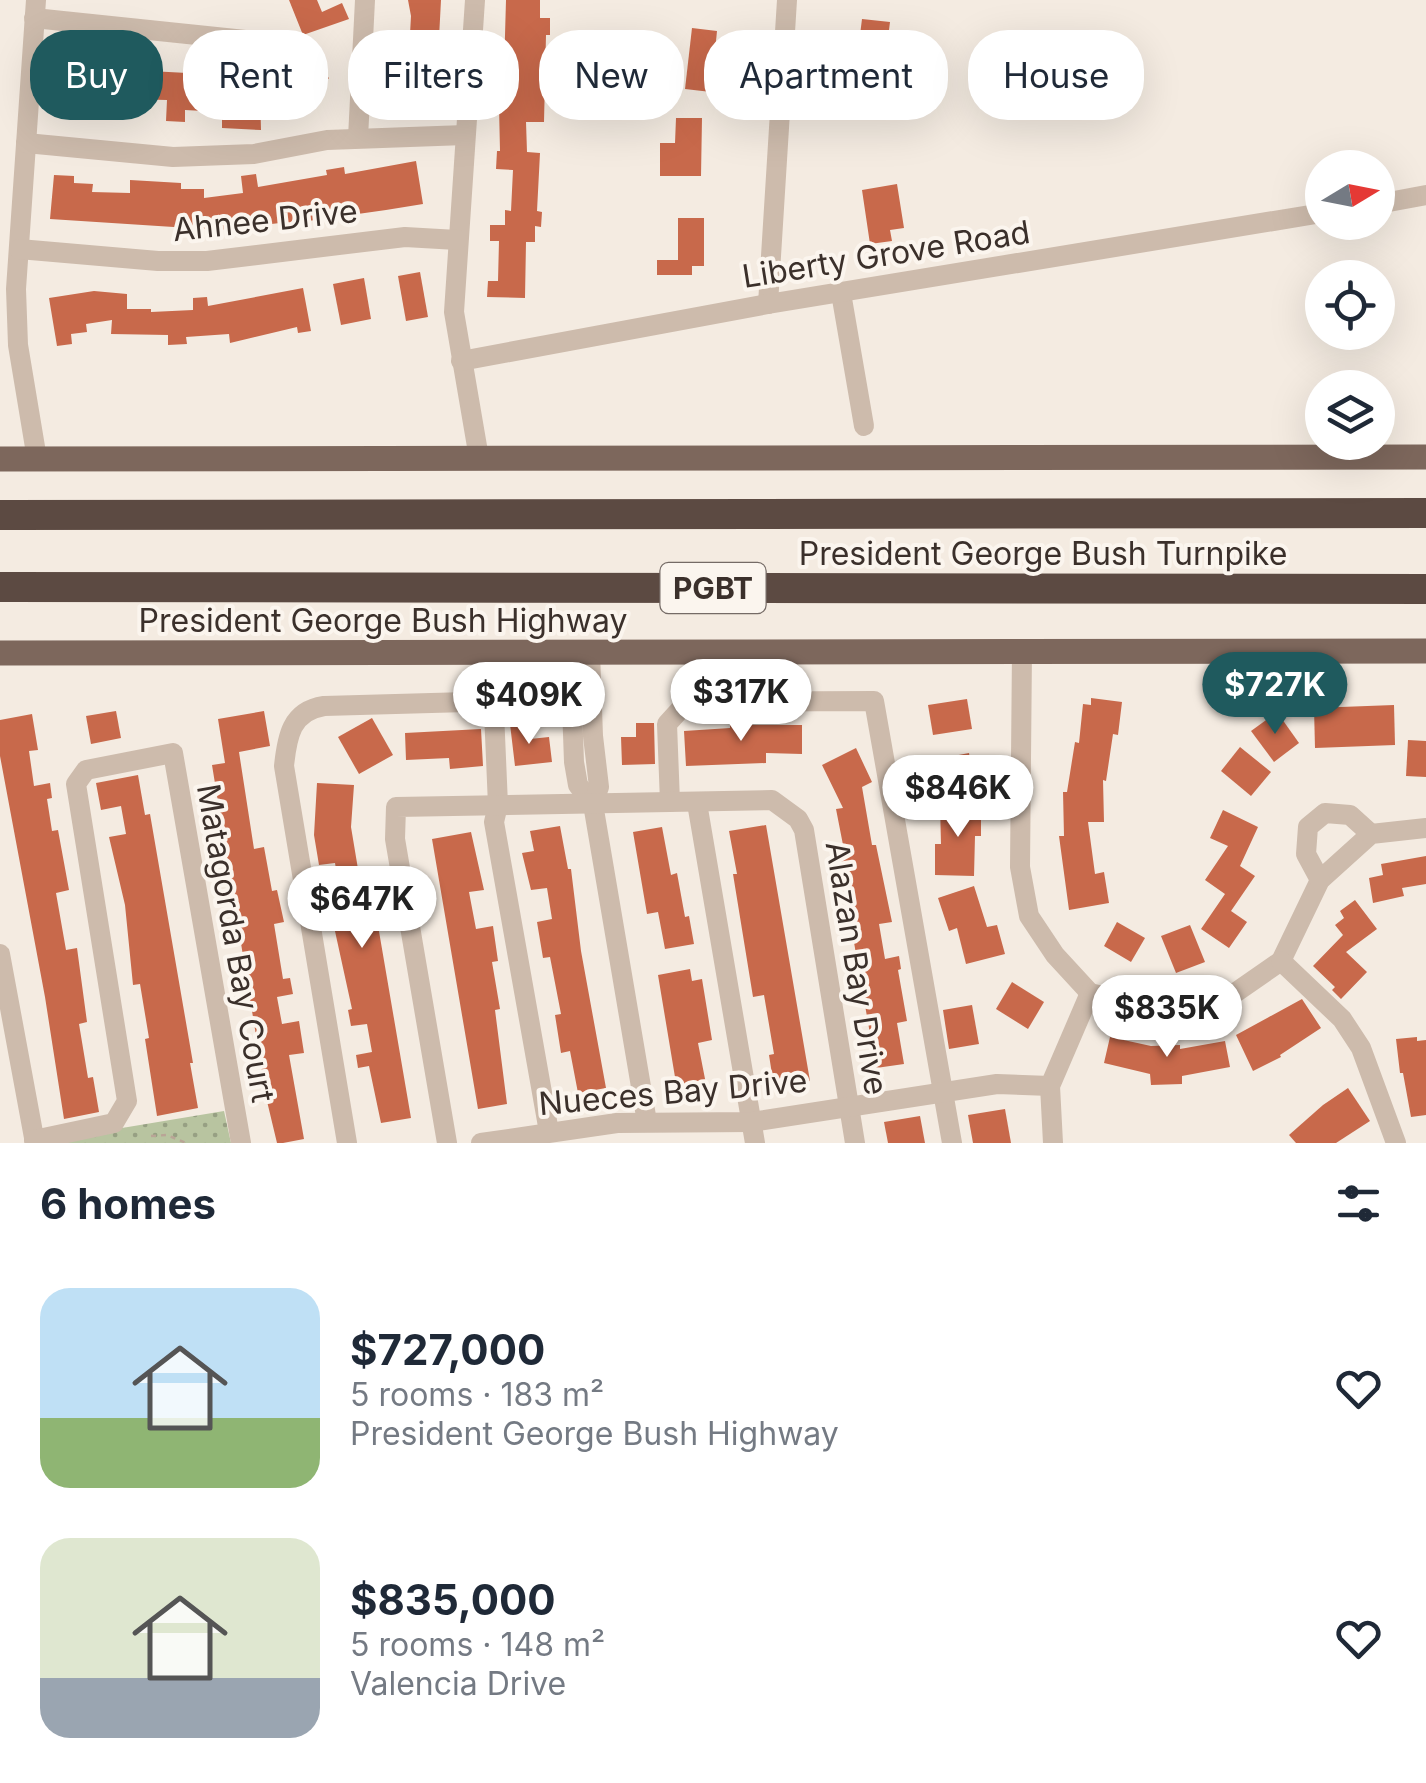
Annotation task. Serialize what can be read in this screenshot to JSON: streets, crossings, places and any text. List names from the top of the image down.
{
  "streets": {
    "highway": ["President George Bush Turnpike", "PGBT"],
    "main road": ["President George Bush Highway"],
    "street": [
      "Ahnee Drive",
      "Liberty Grove Road",
      "Matagorda Bay Court",
      "Alazan Bay Drive",
      "Nueces Bay Drive"
    ]
  },
  "crossings": [
    ["Alazan Bay Drive", "Nueces Bay Drive"]
  ],
  "north": "right",
  "page": {
    "chip": [
      "Buy",
      "Rent",
      "Filters",
      "New",
      "Apartment",
      "House"
    ],
    "price": [
      "$727K",
      "$317K",
      "$409K",
      "$846K",
      "$647K",
      "$835K"
    ],
    "heading": "6 homes",
    "list": [
      {
        "name": "$727,000",
        "note": "5 rooms · 183 m² · President George Bush Highway"
      },
      {
        "name": "$835,000",
        "note": "5 rooms · 148 m² · Valencia Drive"
      }
    ]
  }
}
